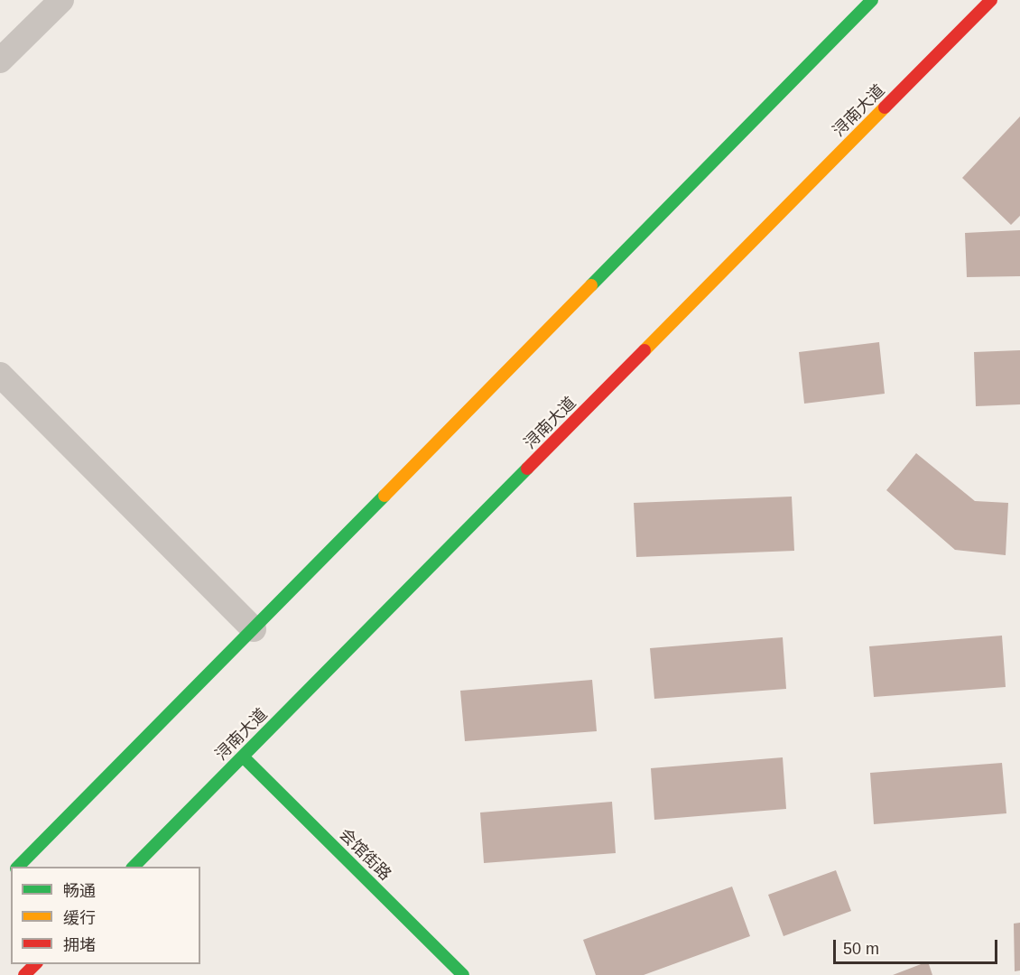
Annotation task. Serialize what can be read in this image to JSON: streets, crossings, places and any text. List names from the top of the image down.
{
  "streets": {
    "main road": ["浔南大道", "会馆街路"]
  },
  "crossings": [
    ["浔南大道", "会馆街路"]
  ],
  "legend": ["畅通", "缓行", "拥堵"],
  "scale_bar": "50 m"
}
